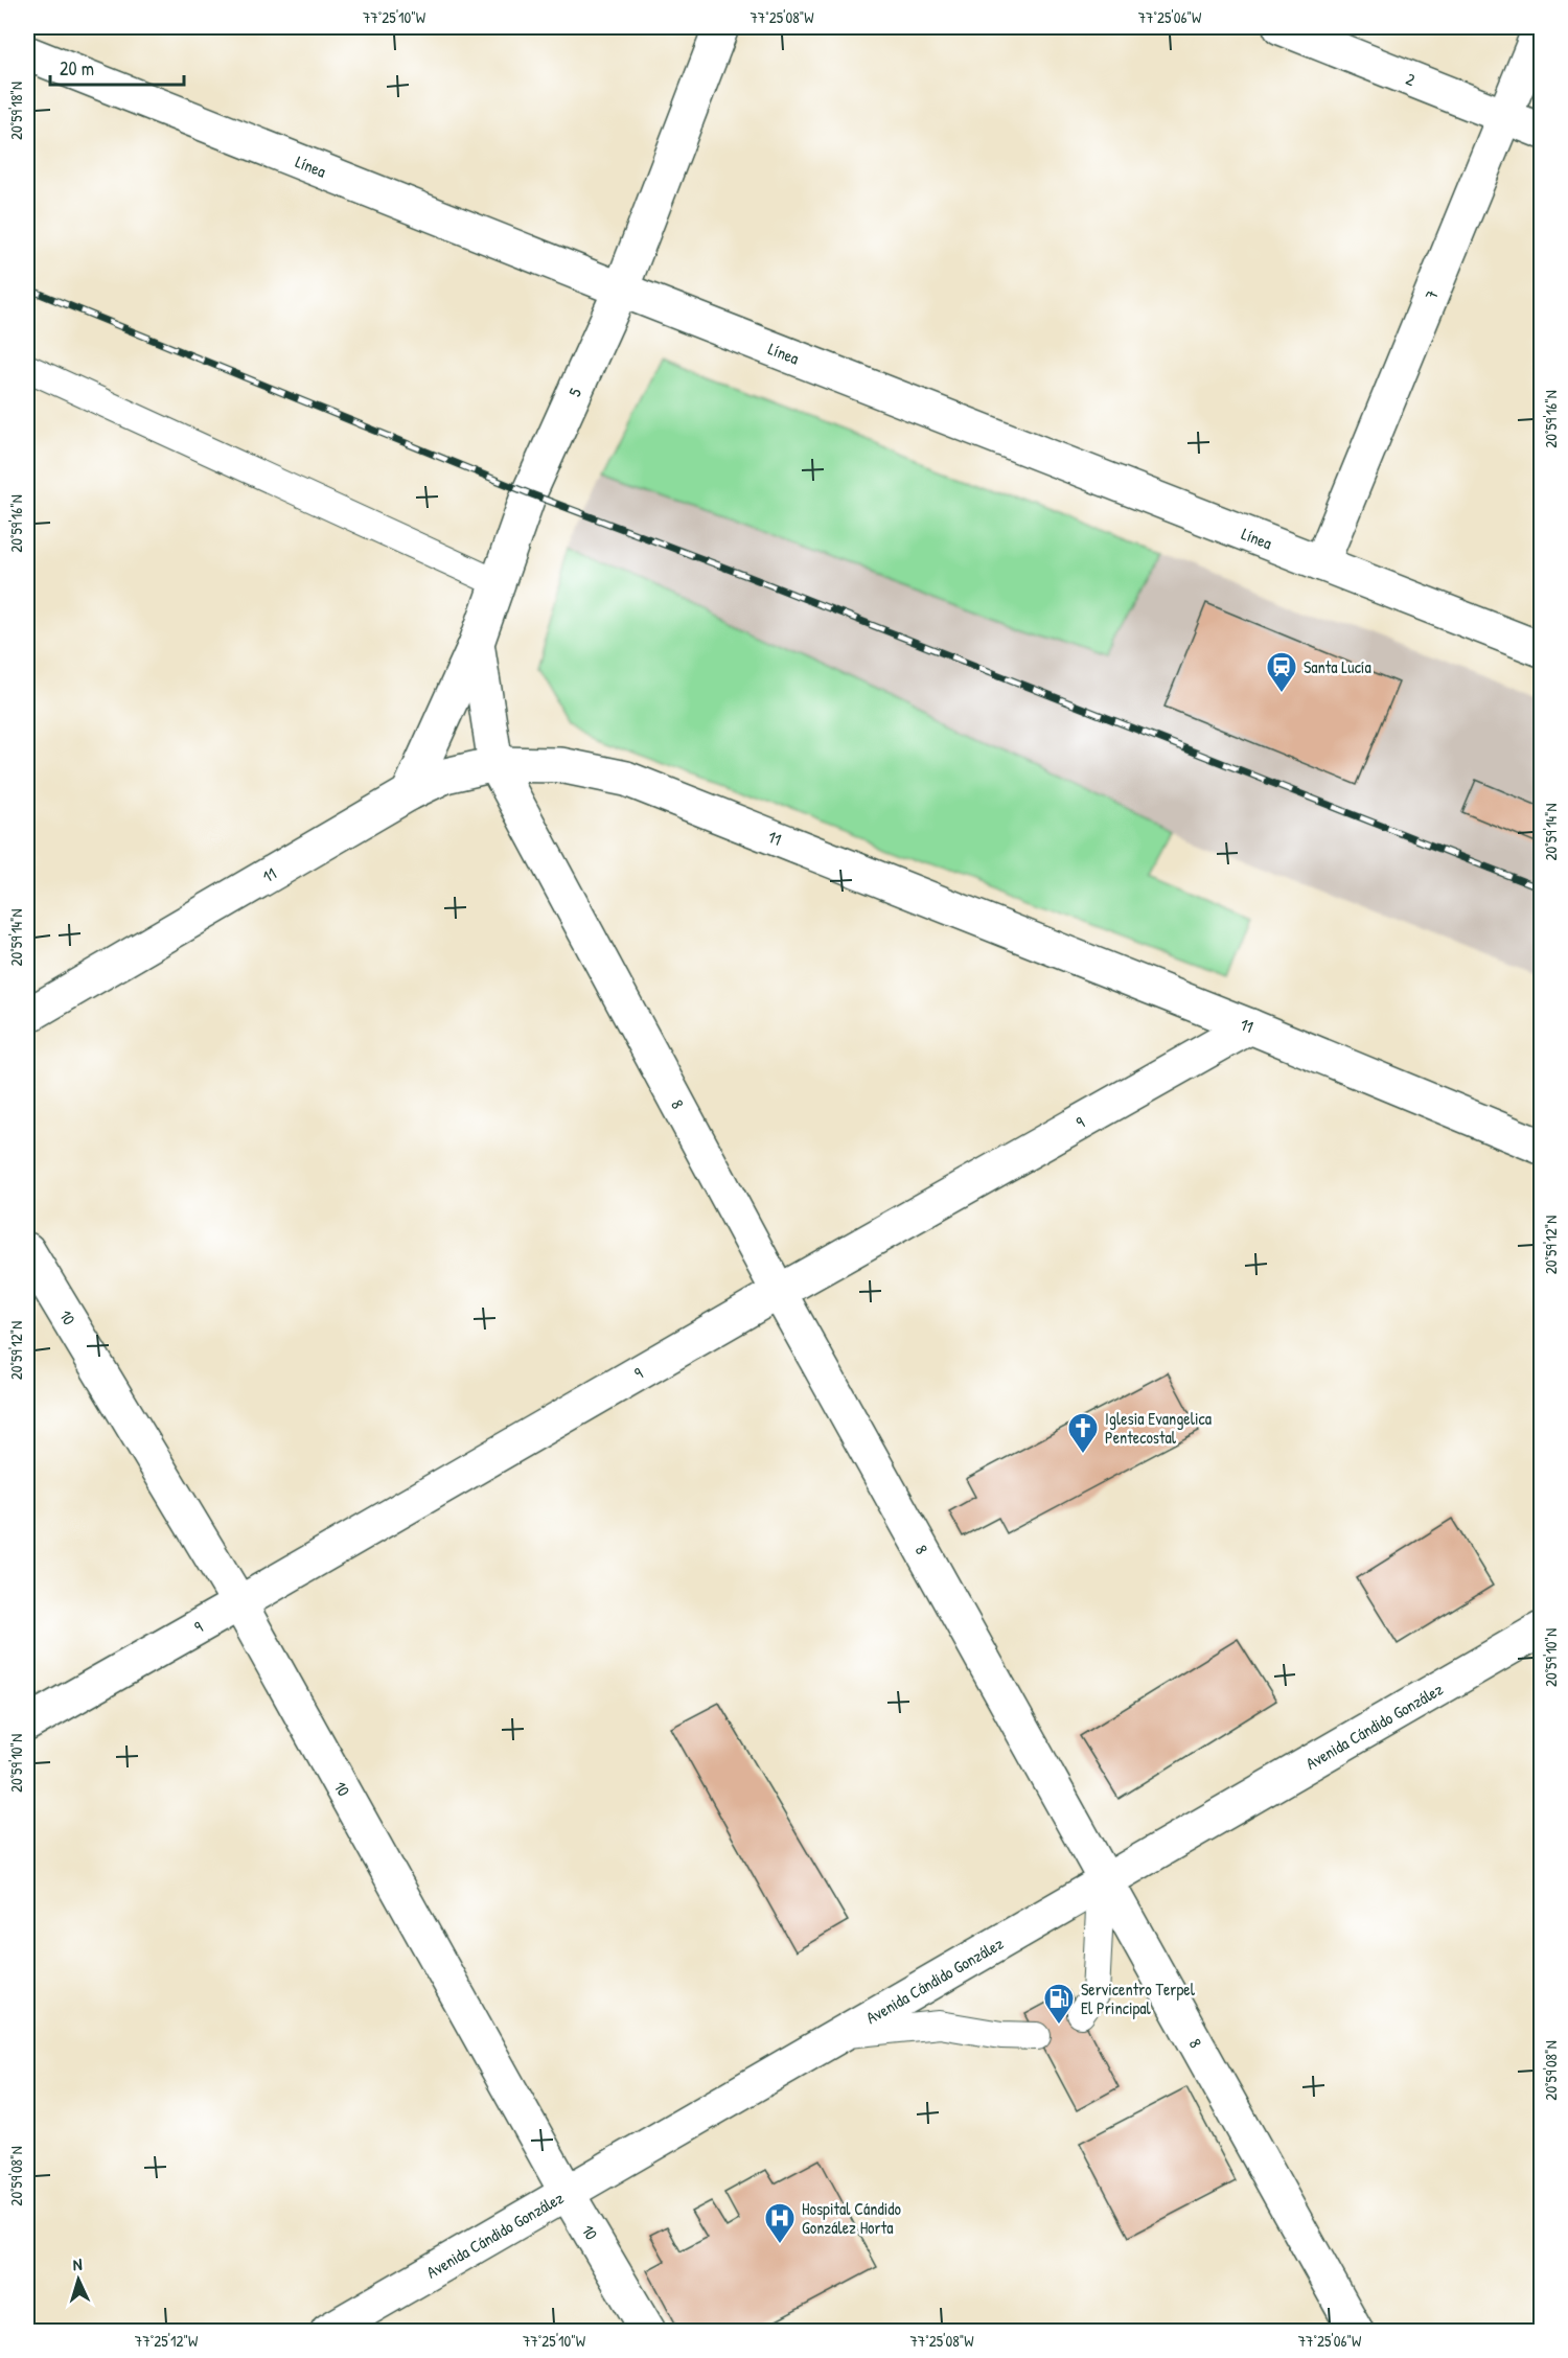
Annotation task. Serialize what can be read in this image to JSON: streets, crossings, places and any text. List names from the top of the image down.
{
  "streets": {
    "street": [
      "2",
      "Línea",
      "7",
      "5",
      "11",
      "8",
      "9",
      "10",
      "Avenida Cándido González"
    ]
  },
  "crossings": [
    ["2", "7"],
    ["Línea", "7"],
    ["Línea", "5"],
    ["5", "11"],
    ["5", "8"],
    ["11", "8"],
    ["11", "9"],
    ["8", "9"],
    ["8", "Avenida Cándido González"],
    ["9", "10"],
    ["10", "Avenida Cándido González"]
  ],
  "places": {
    "station": ["Santa Lucía"],
    "church": ["Iglesia Evangelica Pentecostal"],
    "fuel station": ["Servicentro Terpel El Principal"],
    "hospital": ["Hospital Cándido González Horta"]
  },
  "scale_bar": "20 m",
  "north": "top",
  "coordinates": [
    "77°25'10\"W",
    "77°25'08\"W",
    "77°25'06\"W",
    "20°59'18\"N",
    "20°59'16\"N",
    "20°59'14\"N",
    "20°59'12\"N",
    "20°59'10\"N",
    "20°59'08\"N",
    "77°25'12\"W"
  ]
}
